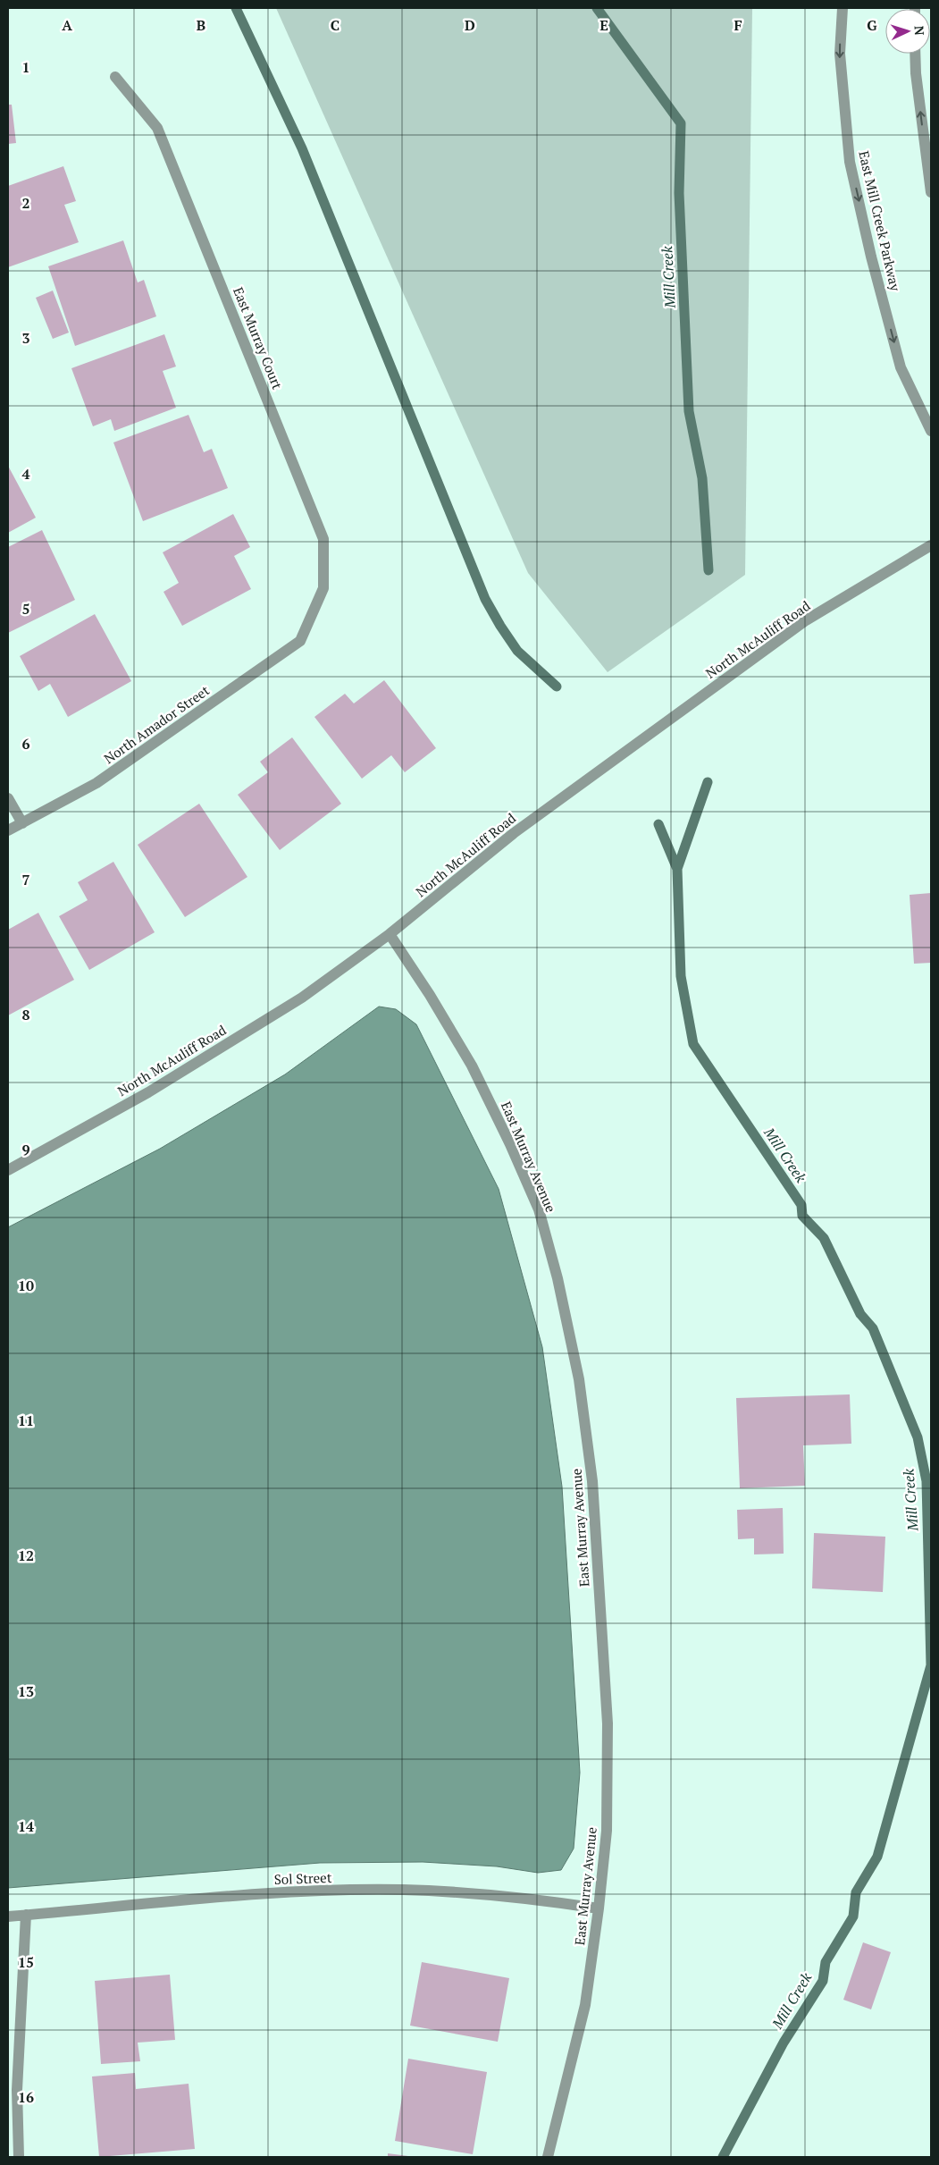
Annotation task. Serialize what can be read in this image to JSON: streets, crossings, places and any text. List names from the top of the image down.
{
  "streets": {
    "street": [
      "East Mill Creek Parkway",
      "East Murray Court",
      "North McAuliff Road",
      "North Amador Street",
      "East Murray Avenue",
      "Sol Street"
    ]
  },
  "crossings": [
    ["East Murray Court", "North Amador Street"],
    ["North McAuliff Road", "East Murray Avenue"],
    ["East Murray Avenue", "Sol Street"]
  ],
  "water": ["Mill Creek"],
  "north": "right",
  "grid": {
    "columns": [
      "A",
      "B",
      "C",
      "D",
      "E",
      "F",
      "G"
    ],
    "rows": [
      "1",
      "2",
      "3",
      "4",
      "5",
      "6",
      "7",
      "8",
      "9",
      "10",
      "11",
      "12",
      "13",
      "14",
      "15",
      "16"
    ]
  }
}
